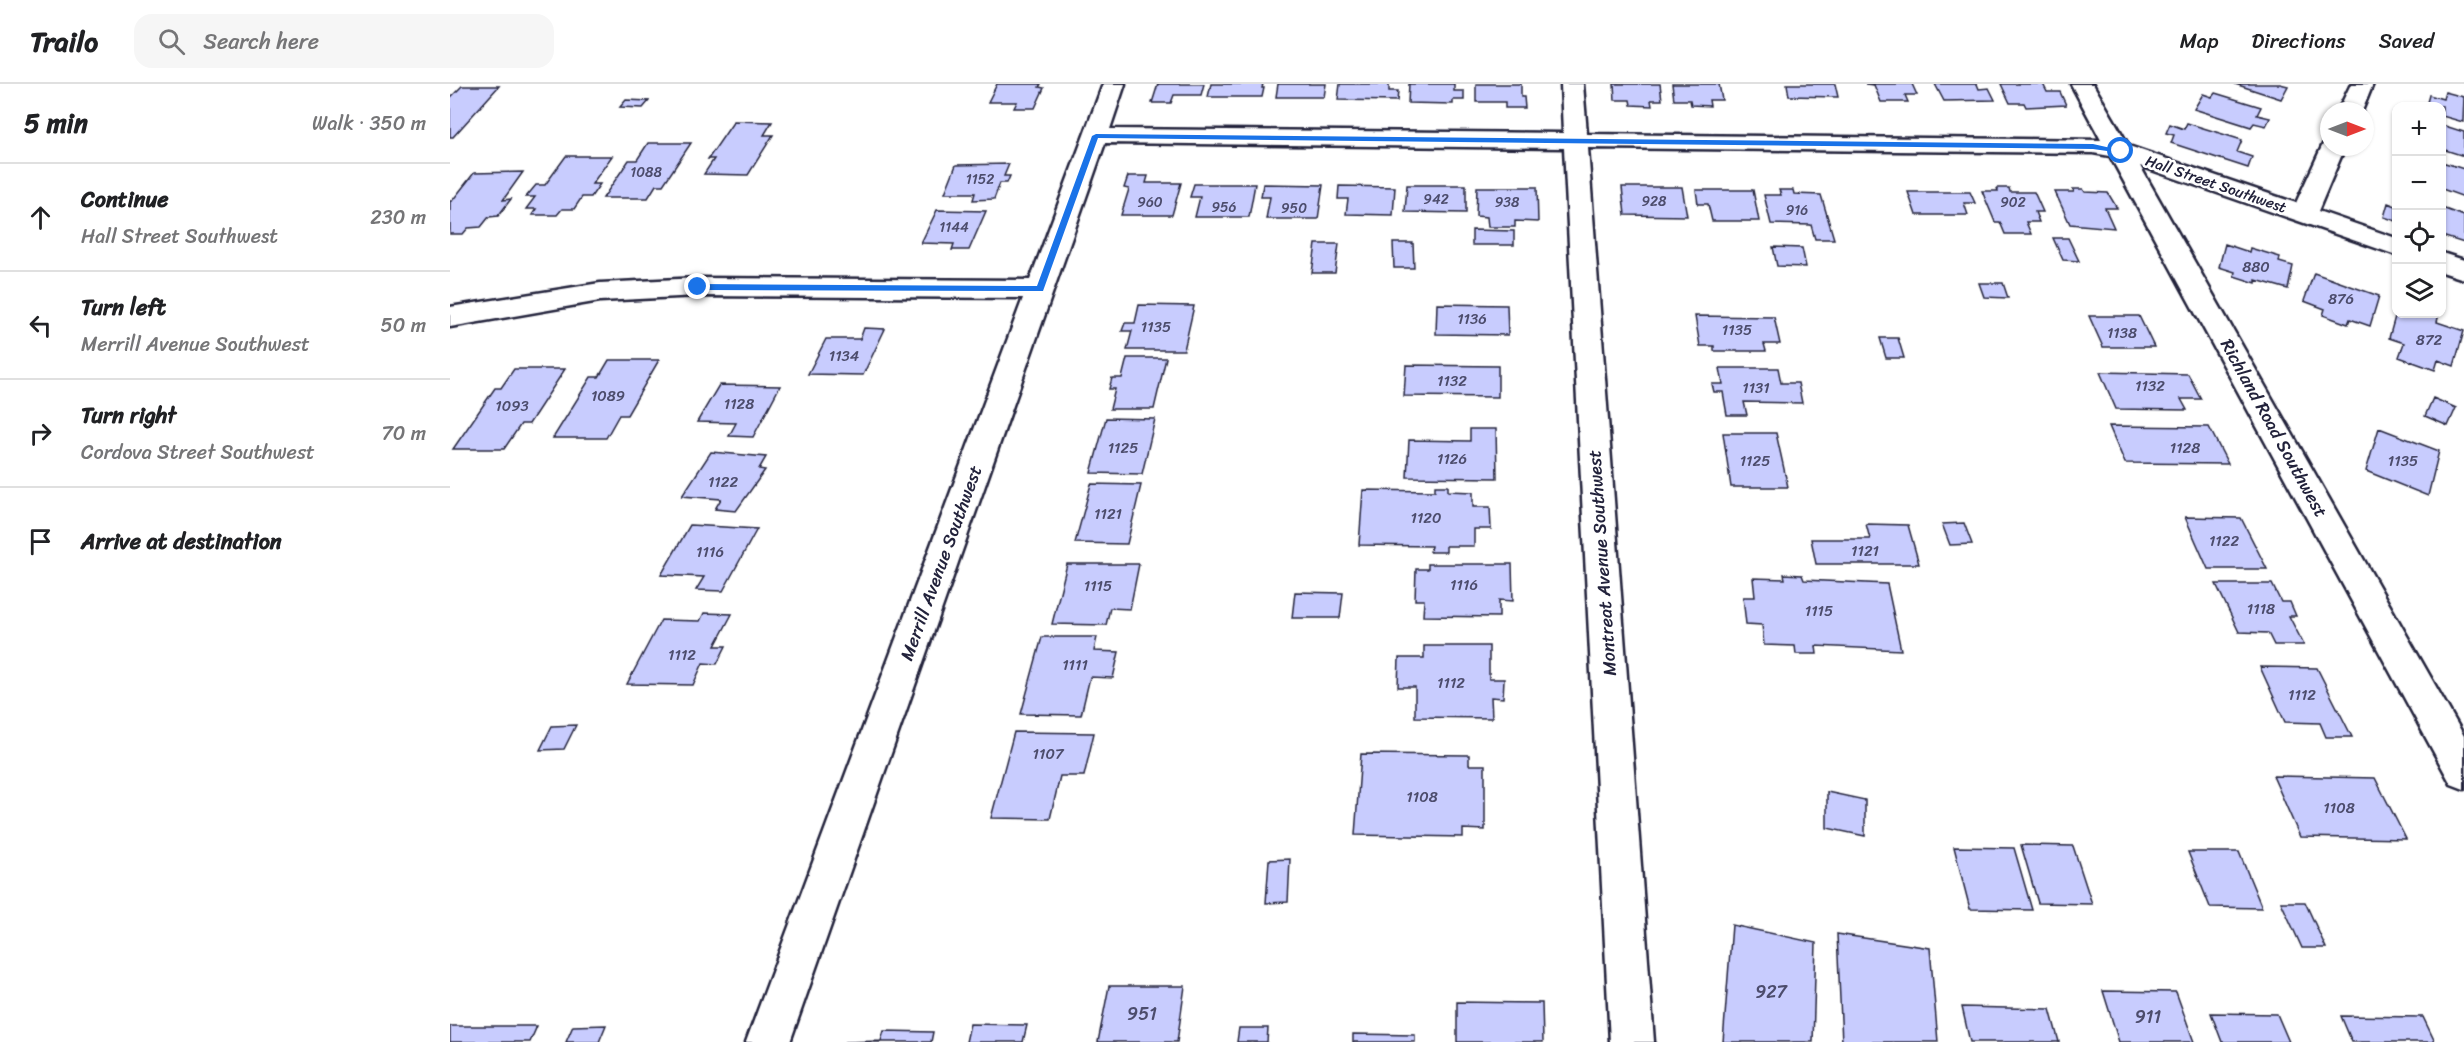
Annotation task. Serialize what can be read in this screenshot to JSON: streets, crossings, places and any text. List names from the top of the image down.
{
  "streets": {
    "street": [
      "Hall Street Southwest",
      "Richland Road Southwest",
      "Merrill Avenue Southwest",
      "Montreat Avenue Southwest"
    ]
  },
  "crossings": [
    ["Hall Street Southwest", "Richland Road Southwest"],
    ["Hall Street Southwest", "Merrill Avenue Southwest"],
    ["Hall Street Southwest", "Montreat Avenue Southwest"]
  ],
  "house_numbers": [
    "1088",
    "1152",
    "942",
    "928",
    "960",
    "938",
    "902",
    "956",
    "950",
    "916",
    "1144",
    "880",
    "876",
    "1136",
    "1135",
    "1135",
    "1138",
    "872",
    "1134",
    "1132",
    "1132",
    "1131",
    "1089",
    "1128",
    "1093",
    "1125",
    "1128",
    "1126",
    "1125",
    "1135",
    "1122",
    "1121",
    "1120",
    "1122",
    "1121",
    "1116",
    "1116",
    "1115",
    "1118",
    "1115",
    "1112",
    "1111",
    "1112",
    "1112",
    "1107",
    "1108",
    "1108",
    "927",
    "951",
    "911"
  ],
  "north": "right",
  "page": {
    "header": "Trailo",
    "search": "Search here",
    "nav": ["Map", "Directions", "Saved"],
    "heading": ["5 min", "Walk · 350 m"],
    "map_buttons": ["+", "−"],
    "list": [
      ["Continue", "Hall Street Southwest", "230 m"],
      ["Turn left", "Merrill Avenue Southwest", "50 m"],
      ["Turn right", "Cordova Street Southwest", "70 m"],
      "Arrive at destination"
    ]
  }
}
